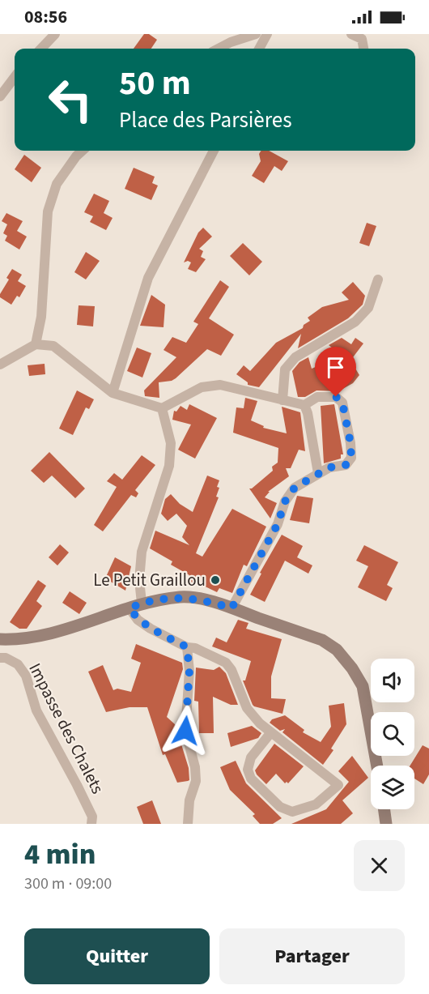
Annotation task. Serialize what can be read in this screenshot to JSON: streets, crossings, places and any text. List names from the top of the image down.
{
  "streets": {
    "street": ["Impasse des Chalets"]
  },
  "places": ["Le Petit Graillou"],
  "page": {
    "status": "08:56",
    "turn": ["50 m", "Place des Parsières"],
    "heading": ["4 min", "300 m · 09:00"],
    "buttons": ["Quitter", "Partager"]
  }
}
